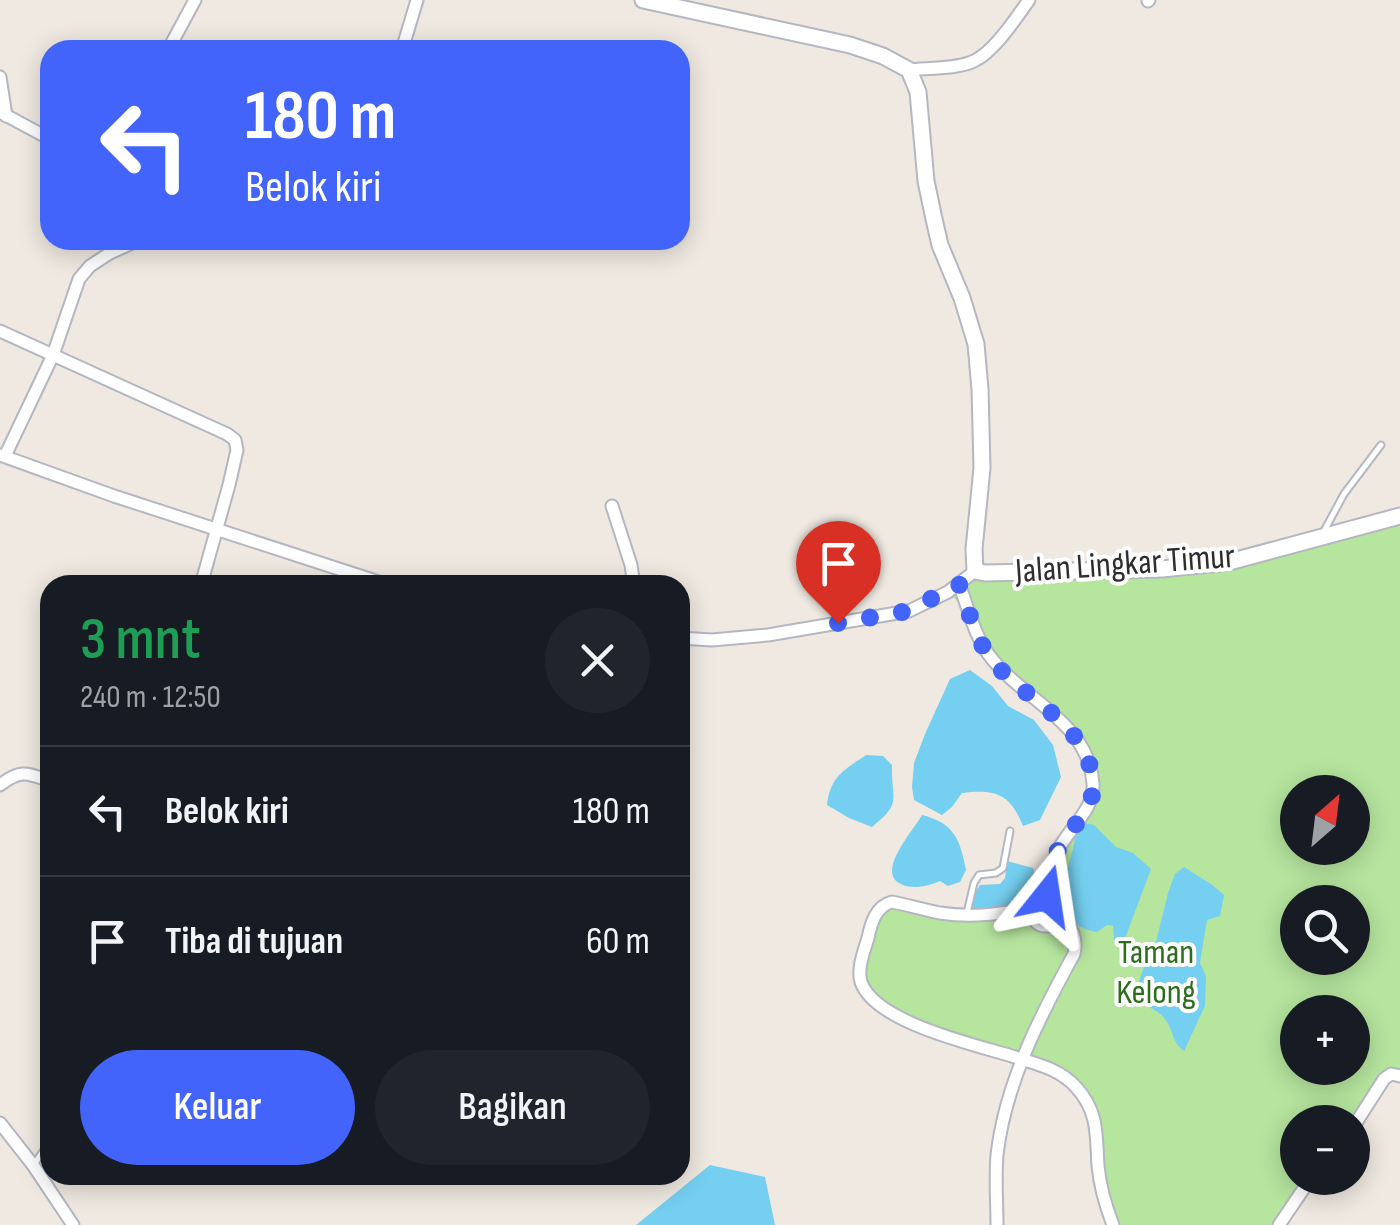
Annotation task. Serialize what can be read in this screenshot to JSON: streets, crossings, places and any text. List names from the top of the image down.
{
  "streets": {
    "main road": ["Jalan Lingkar Timur"]
  },
  "parks": ["Taman Kelong"],
  "north": "top right",
  "page": {
    "turn": ["180 m", "Belok kiri"],
    "heading": ["3 mnt", "240 m · 12:50"],
    "list": [
      {
        "name": "Belok kiri",
        "value": "180 m"
      },
      {
        "name": "Tiba di tujuan",
        "value": "60 m"
      }
    ],
    "map_buttons": ["+", "−"],
    "buttons": ["Keluar", "Bagikan"]
  }
}
